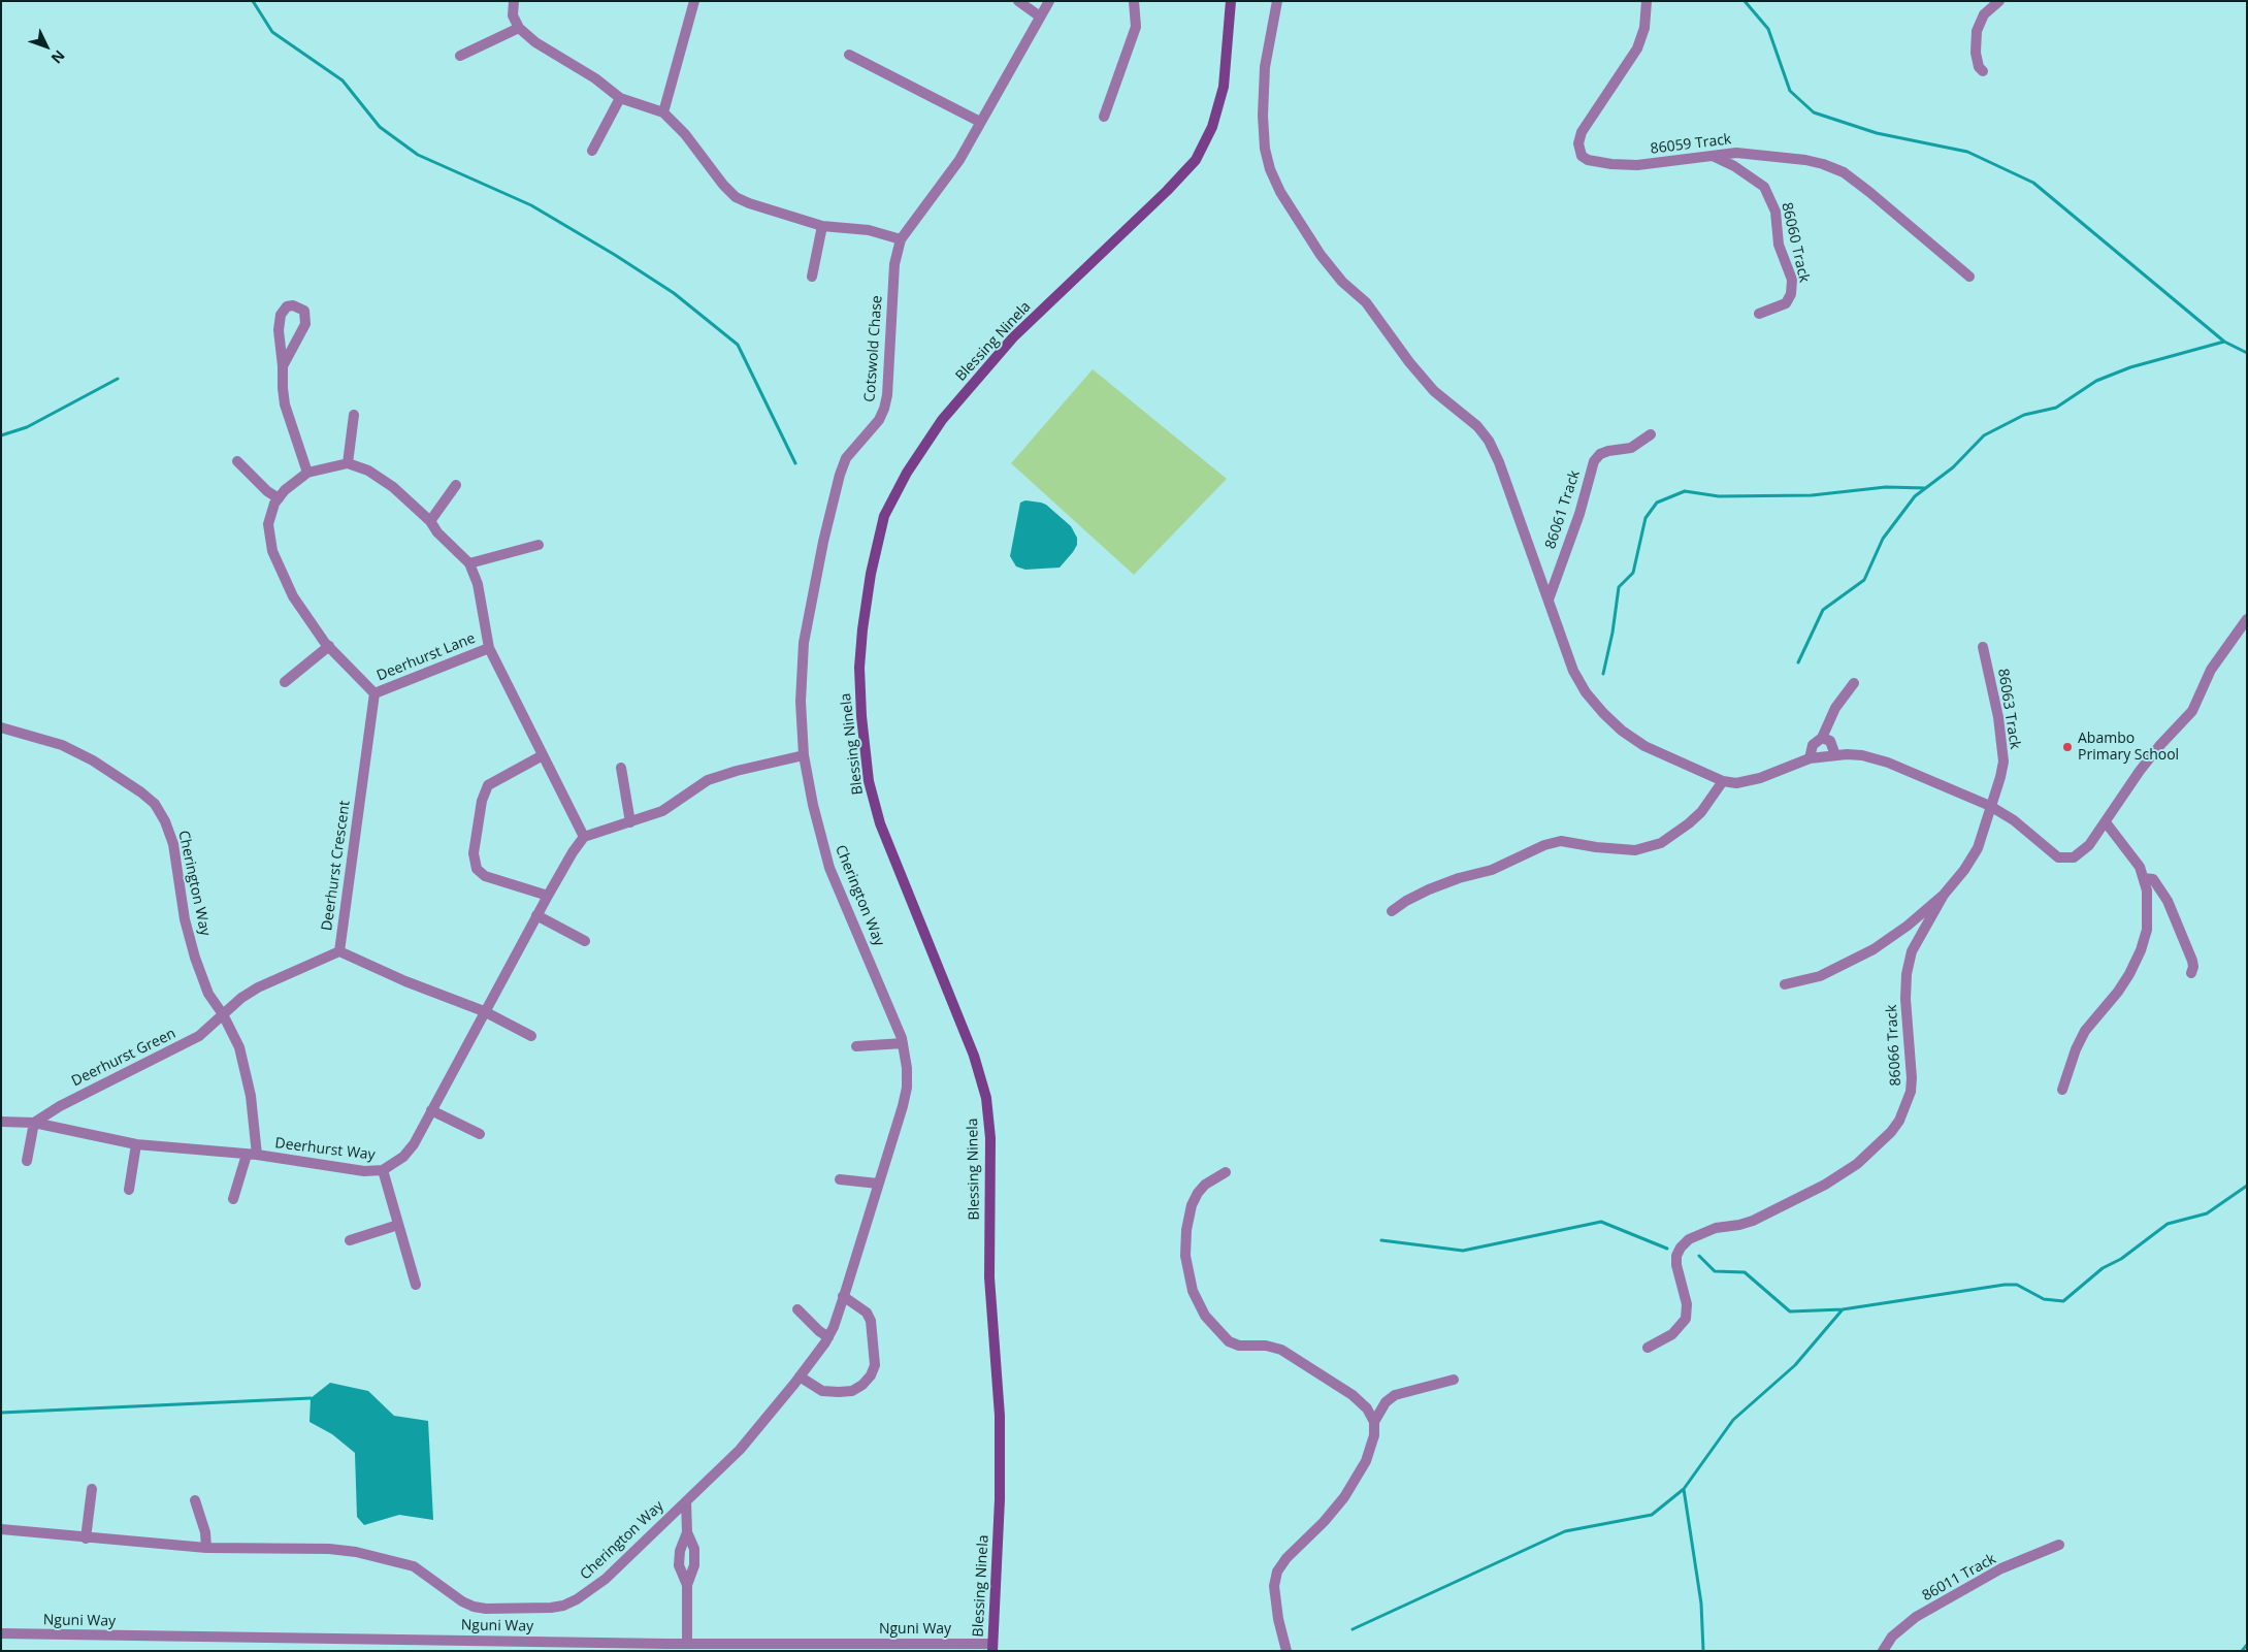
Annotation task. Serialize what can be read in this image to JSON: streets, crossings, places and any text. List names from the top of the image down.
{
  "streets": {
    "street": [
      "86059 Track",
      "86060 Track",
      "Blessing Ninela",
      "Cotswold Chase",
      "86061 Track",
      "Deerhurst Lane",
      "86063 Track",
      "Deerhurst Crescent",
      "Cherington Way",
      "86066 Track",
      "Deerhurst Green",
      "Deerhurst Way",
      "86011 Track",
      "Nguni Way"
    ]
  },
  "crossings": [
    ["86059 Track", "86060 Track"],
    ["Blessing Ninela", "Nguni Way"],
    ["Cotswold Chase", "Cherington Way"],
    ["Deerhurst Lane", "Deerhurst Crescent"],
    ["86063 Track", "86066 Track"],
    ["Deerhurst Crescent", "Deerhurst Green"],
    ["Deerhurst Crescent", "Deerhurst Way"],
    ["Cherington Way", "Deerhurst Green"],
    ["Cherington Way", "Deerhurst Way"],
    ["Deerhurst Green", "Deerhurst Way"]
  ],
  "places": ["Abambo Primary School"],
  "north": "bottom right"
}
